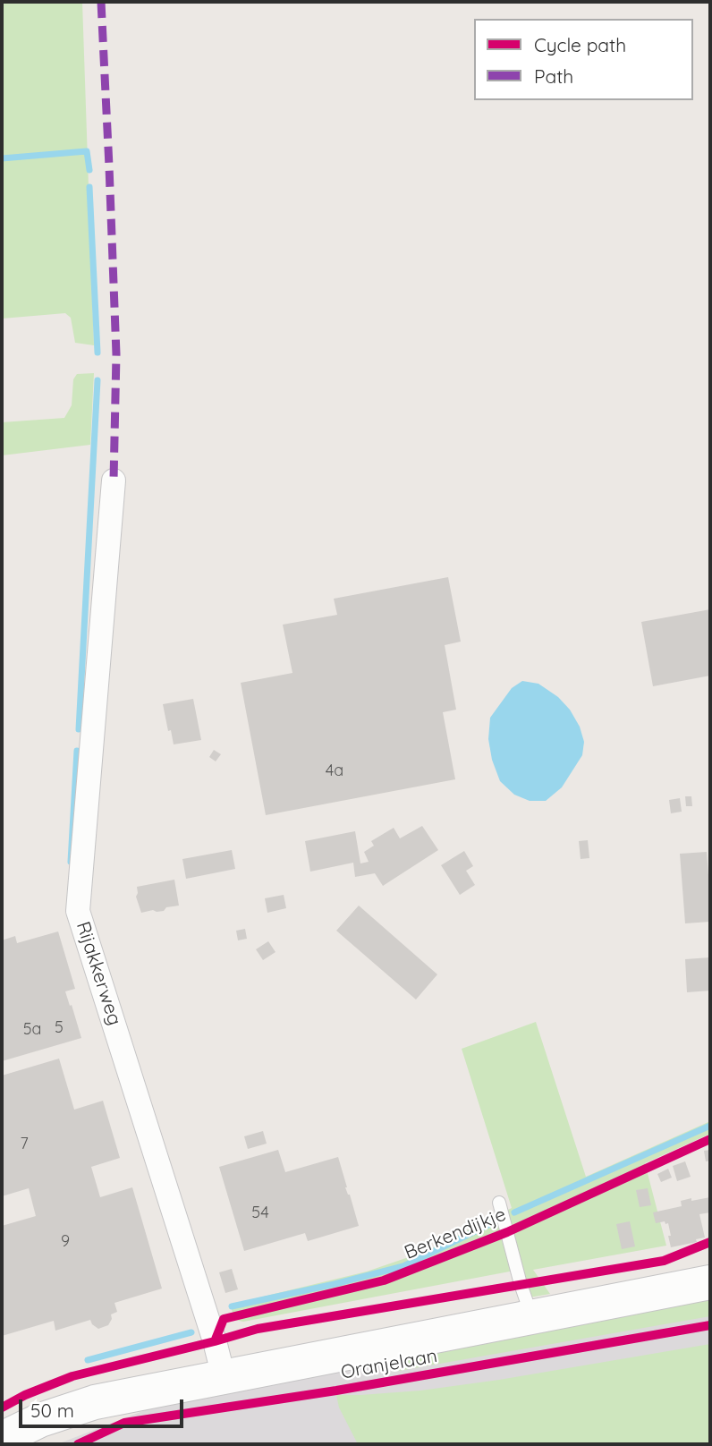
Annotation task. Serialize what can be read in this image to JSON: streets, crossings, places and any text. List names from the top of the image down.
{
  "streets": {
    "main road": ["Oranjelaan"],
    "street": ["Rijakkerweg"],
    "lane": ["Berkendijkje"]
  },
  "crossings": [
    ["Rijakkerweg", "Oranjelaan"],
    ["Berkendijkje", "Oranjelaan"]
  ],
  "house_numbers": [
    "4a",
    "5",
    "5a",
    "7",
    "54",
    "9"
  ],
  "legend": ["Cycle path", "Path"],
  "scale_bar": "50 m"
}
